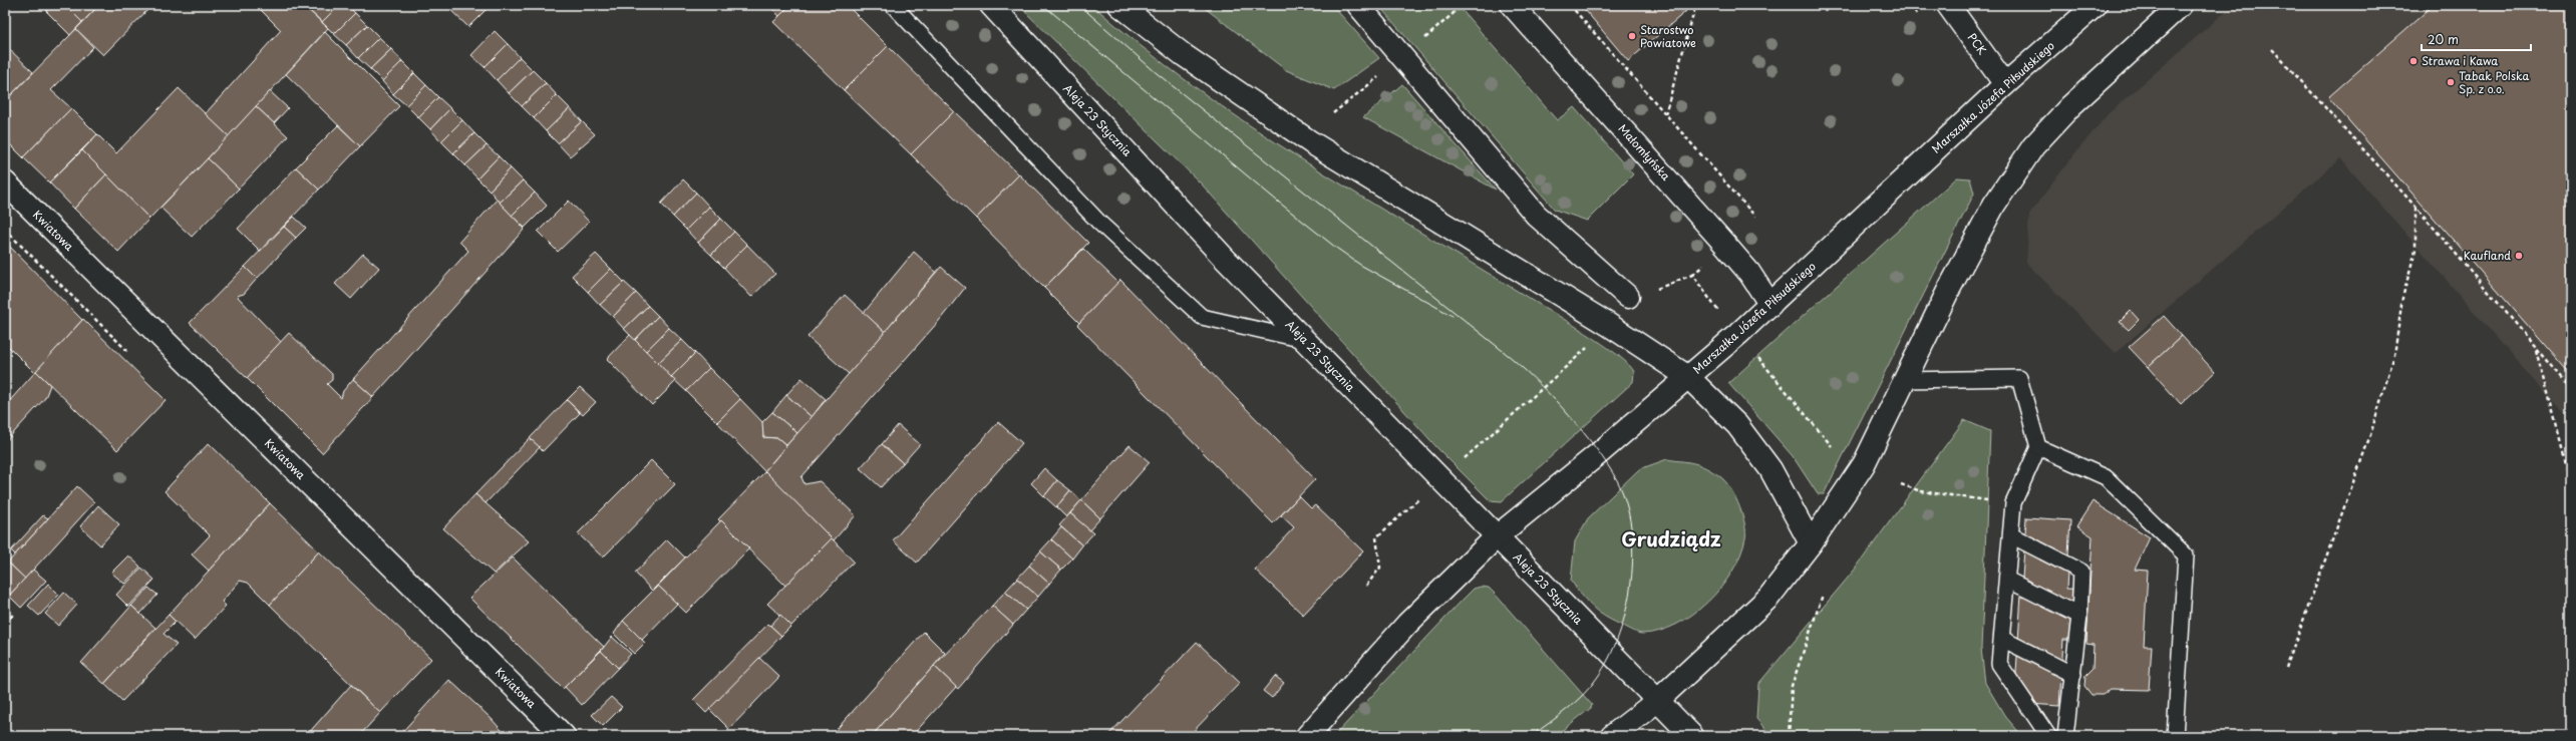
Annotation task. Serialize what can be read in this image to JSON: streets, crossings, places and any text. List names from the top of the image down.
{
  "streets": {
    "street": [
      "PCK",
      "Marszałka Józefa Piłsudskiego",
      "Aleja 23 Stycznia",
      "Małomłyńska",
      "Kwiatowa"
    ]
  },
  "crossings": [
    ["PCK", "Marszałka Józefa Piłsudskiego"],
    ["Marszałka Józefa Piłsudskiego", "Aleja 23 Stycznia"],
    ["Marszałka Józefa Piłsudskiego", "Małomłyńska"]
  ],
  "districts": ["Grudziądz"],
  "places": [
    "Starostwo Powiatowe",
    "Strawa i Kawa",
    "Tabak Polska Sp. z o.o.",
    "Kaufland"
  ],
  "scale_bar": "20 m"
}
